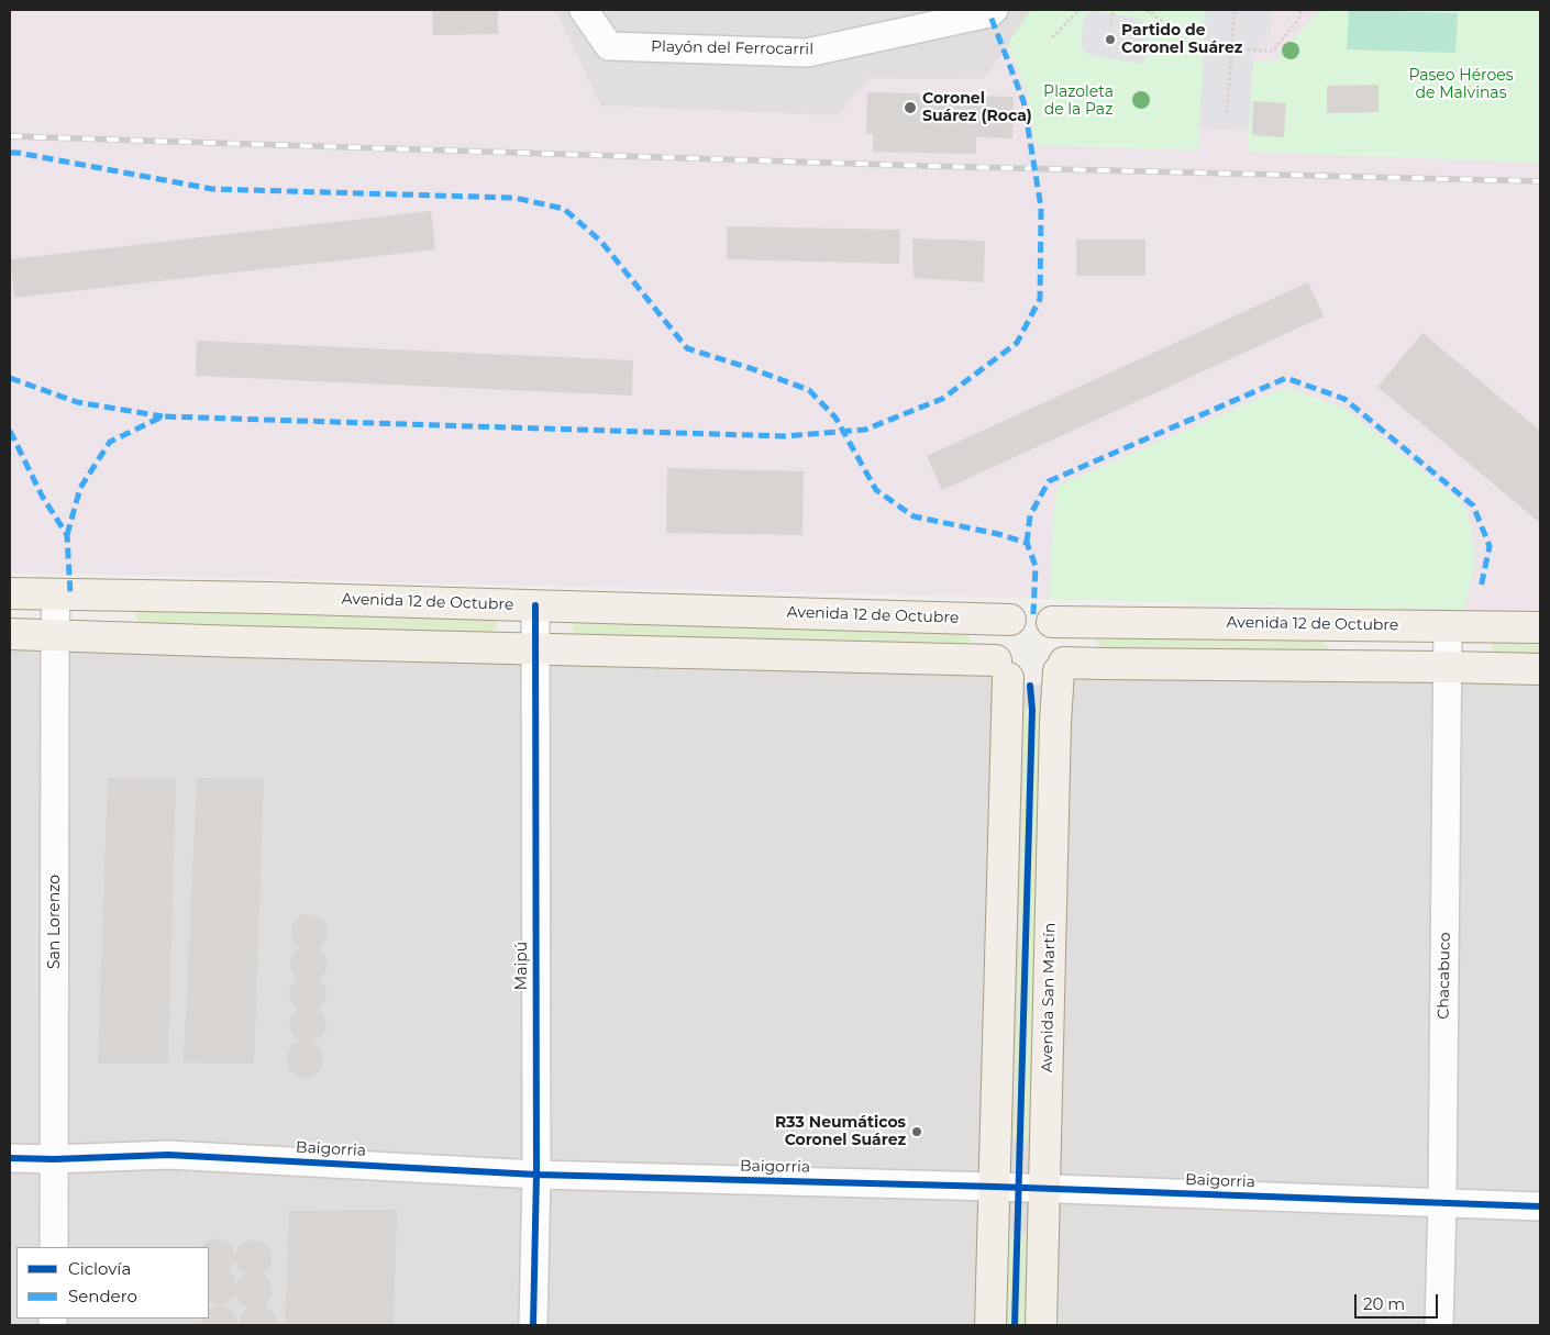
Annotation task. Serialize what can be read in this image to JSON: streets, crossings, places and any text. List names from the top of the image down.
{
  "streets": {
    "main road": ["Avenida 12 de Octubre", "Avenida San Martín"],
    "street": [
      "Playón del Ferrocarril",
      "San Lorenzo",
      "Maipú",
      "Chacabuco",
      "Baigorria"
    ]
  },
  "crossings": [
    ["Avenida 12 de Octubre", "San Lorenzo"],
    ["Avenida 12 de Octubre", "Maipú"],
    ["Avenida 12 de Octubre", "Chacabuco"],
    ["Avenida 12 de Octubre", "Avenida San Martín"],
    ["San Lorenzo", "Baigorria"],
    ["Maipú", "Baigorria"],
    ["Chacabuco", "Baigorria"],
    ["Avenida San Martín", "Baigorria"]
  ],
  "parks": ["Paseo Héroes de Malvinas", "Plazoleta de la Paz"],
  "places": ["Partido de Coronel Suárez", "Coronel Suárez (Roca)", "R33 Neumáticos Coronel Suárez"],
  "legend": ["Ciclovía", "Sendero"],
  "scale_bar": "20 m"
}
